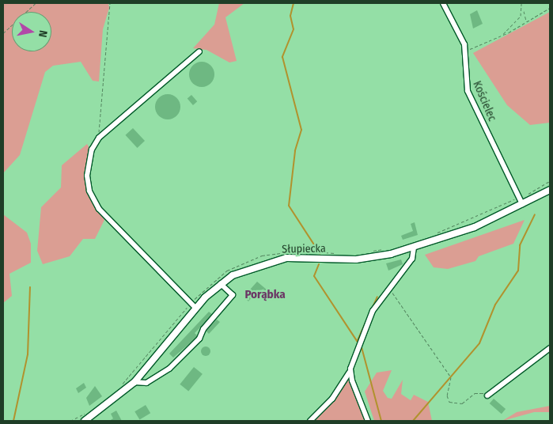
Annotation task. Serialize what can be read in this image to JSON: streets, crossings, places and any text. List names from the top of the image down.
{
  "streets": {
    "main road": ["Słupiecka"],
    "street": ["Kościelec"]
  },
  "crossings": [
    ["Kościelec", "Słupiecka"]
  ],
  "districts": ["Porąbka"],
  "north": "right"
}
